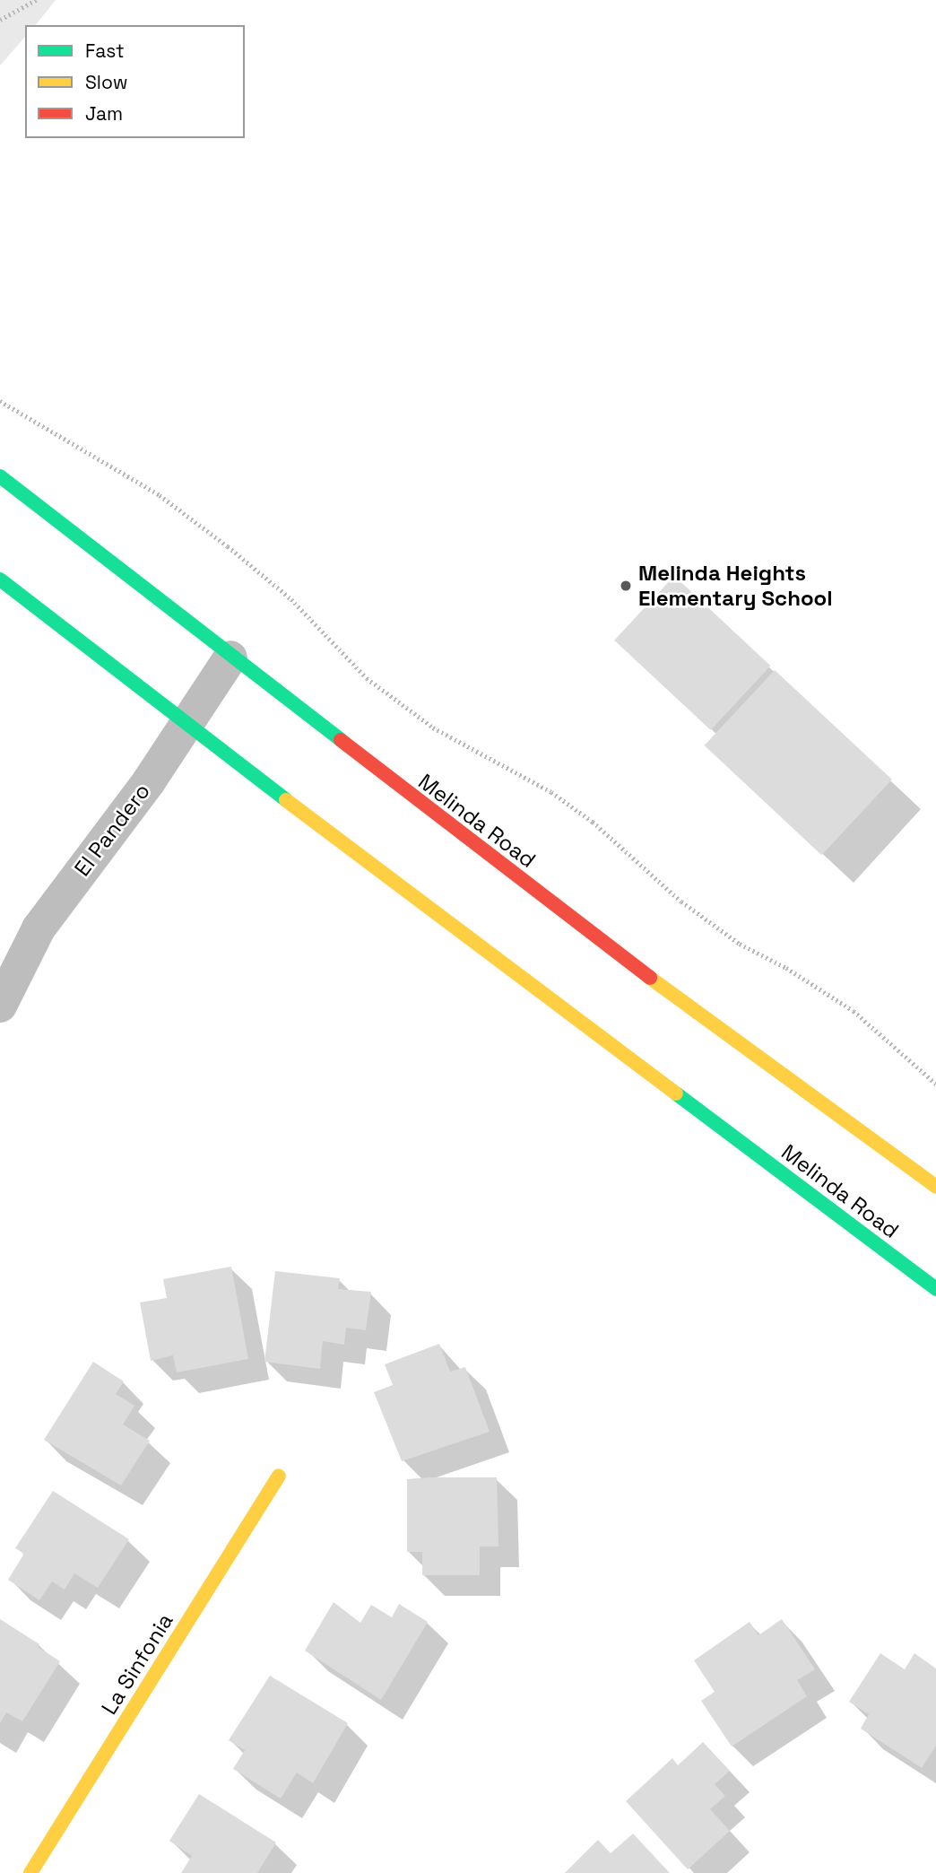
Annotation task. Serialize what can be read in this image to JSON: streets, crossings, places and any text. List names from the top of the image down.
{
  "streets": {
    "main road": ["Melinda Road", "La Sinfonia"],
    "street": ["El Pandero"]
  },
  "crossings": [
    ["Melinda Road", "El Pandero"]
  ],
  "places": ["Melinda Heights Elementary School"],
  "legend": ["Fast", "Slow", "Jam"]
}
